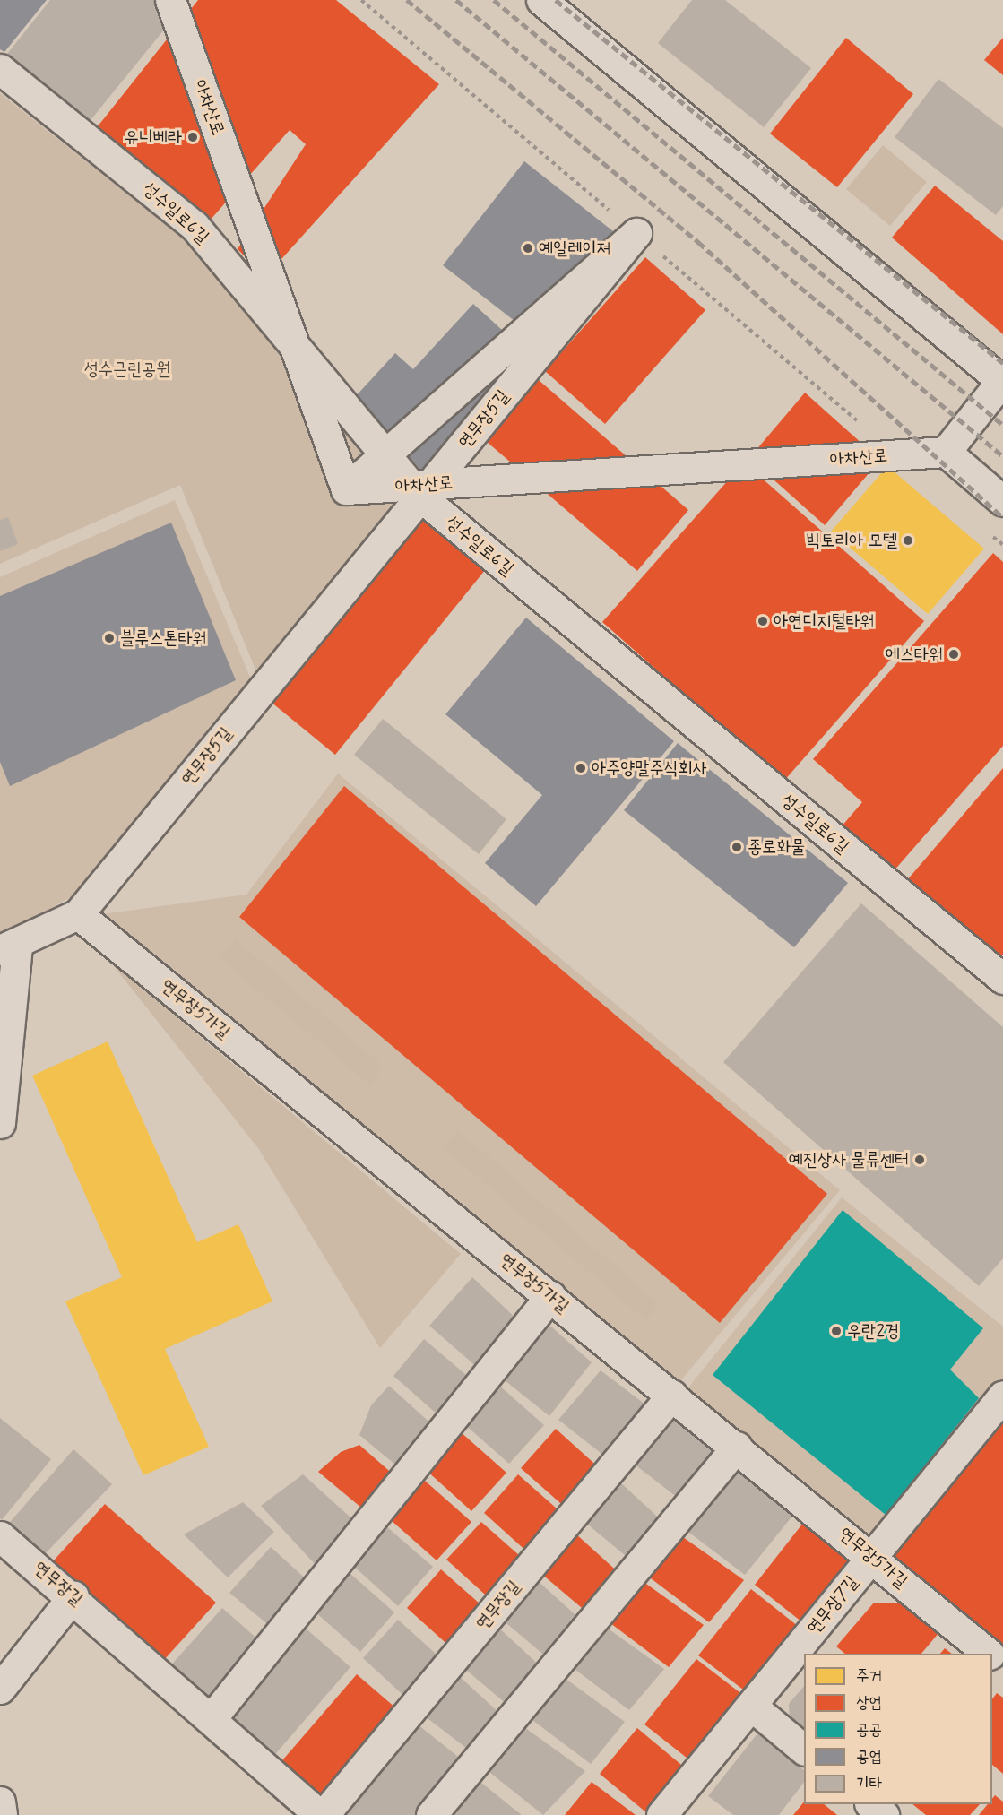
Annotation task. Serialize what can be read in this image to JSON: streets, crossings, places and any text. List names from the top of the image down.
{
  "streets": {
    "street": [
      "아차산로",
      "성수일로6길",
      "연무장5길",
      "연무장5가길",
      "연무장길",
      "연무장7길"
    ]
  },
  "crossings": [
    ["아차산로", "연무장5길"],
    ["성수일로6길", "연무장5길"],
    ["연무장5길", "연무장5가길"],
    ["연무장5가길", "연무장길"],
    ["연무장5가길", "연무장7길"]
  ],
  "parks": ["성수근린공원"],
  "places": [
    "유니베라",
    "예일레이져",
    "빅토리아 모텔",
    "아연디지털타워",
    "블루스톤타워",
    "에스타워",
    "아주양말주식회사",
    "종로화물",
    "예진상사 물류센터",
    "우란2경"
  ],
  "legend": [
    "주거",
    "상업",
    "공공",
    "공업",
    "기타"
  ]
}
